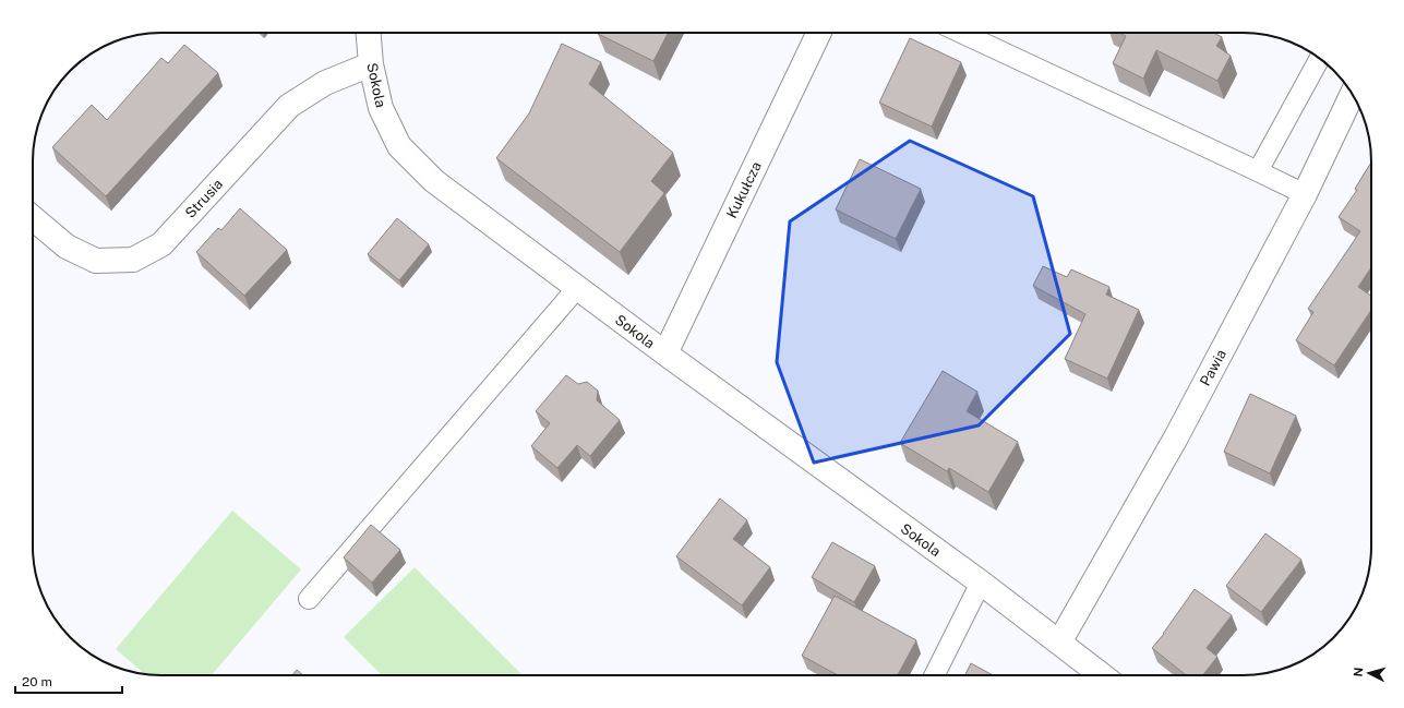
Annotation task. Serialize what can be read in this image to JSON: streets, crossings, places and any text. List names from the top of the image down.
{
  "streets": {
    "street": [
      "Sokola",
      "Kukułcza",
      "Strusia",
      "Pawia"
    ]
  },
  "crossings": [
    ["Sokola", "Kukułcza"],
    ["Sokola", "Strusia"],
    ["Sokola", "Pawia"]
  ],
  "scale_bar": "20 m",
  "north": "left"
}
